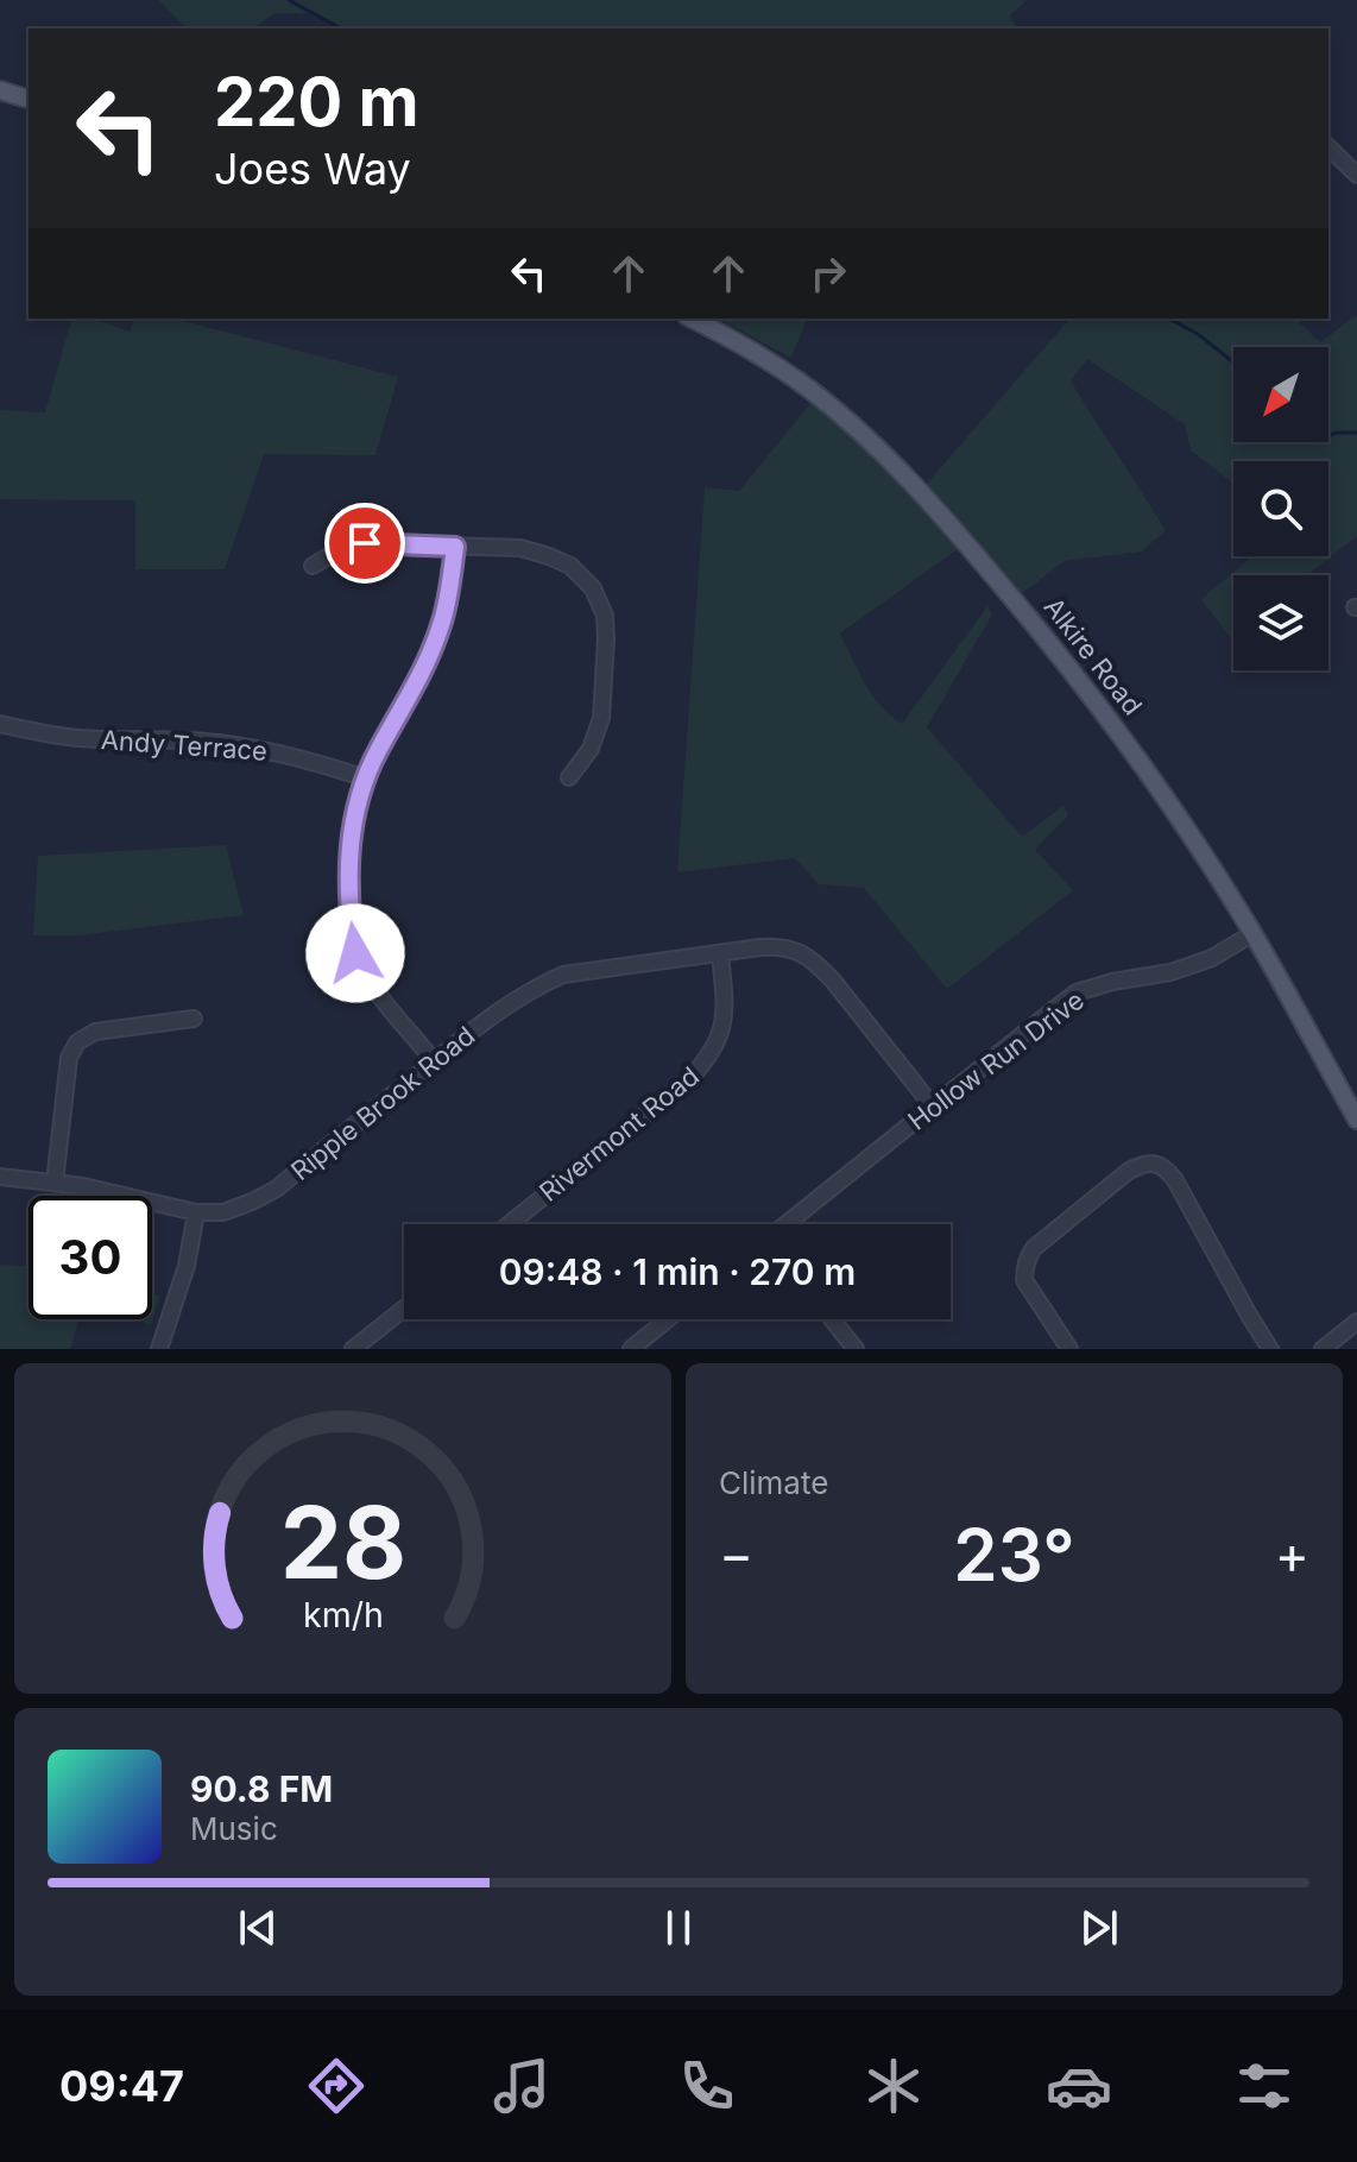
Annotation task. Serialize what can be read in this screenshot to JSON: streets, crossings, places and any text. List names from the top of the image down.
{
  "streets": {
    "main road": ["Alkire Road"],
    "street": [
      "Andy Terrace",
      "Hollow Run Drive",
      "Ripple Brook Road",
      "Rivermont Road"
    ]
  },
  "crossings": [
    ["Alkire Road", "Hollow Run Drive"],
    ["Hollow Run Drive", "Ripple Brook Road"],
    ["Ripple Brook Road", "Rivermont Road"]
  ],
  "north": "bottom left",
  "page": {
    "turn": ["220 m", "Joes Way"],
    "limit": "30",
    "trip": "09:48 · 1 min · 270 m",
    "tile": "Climate",
    "heat": ["−", "23°", "+"],
    "song": ["90.8 FM", "Music"],
    "tabs": "09:47",
    "gauge": ["28", "km/h"]
  }
}
